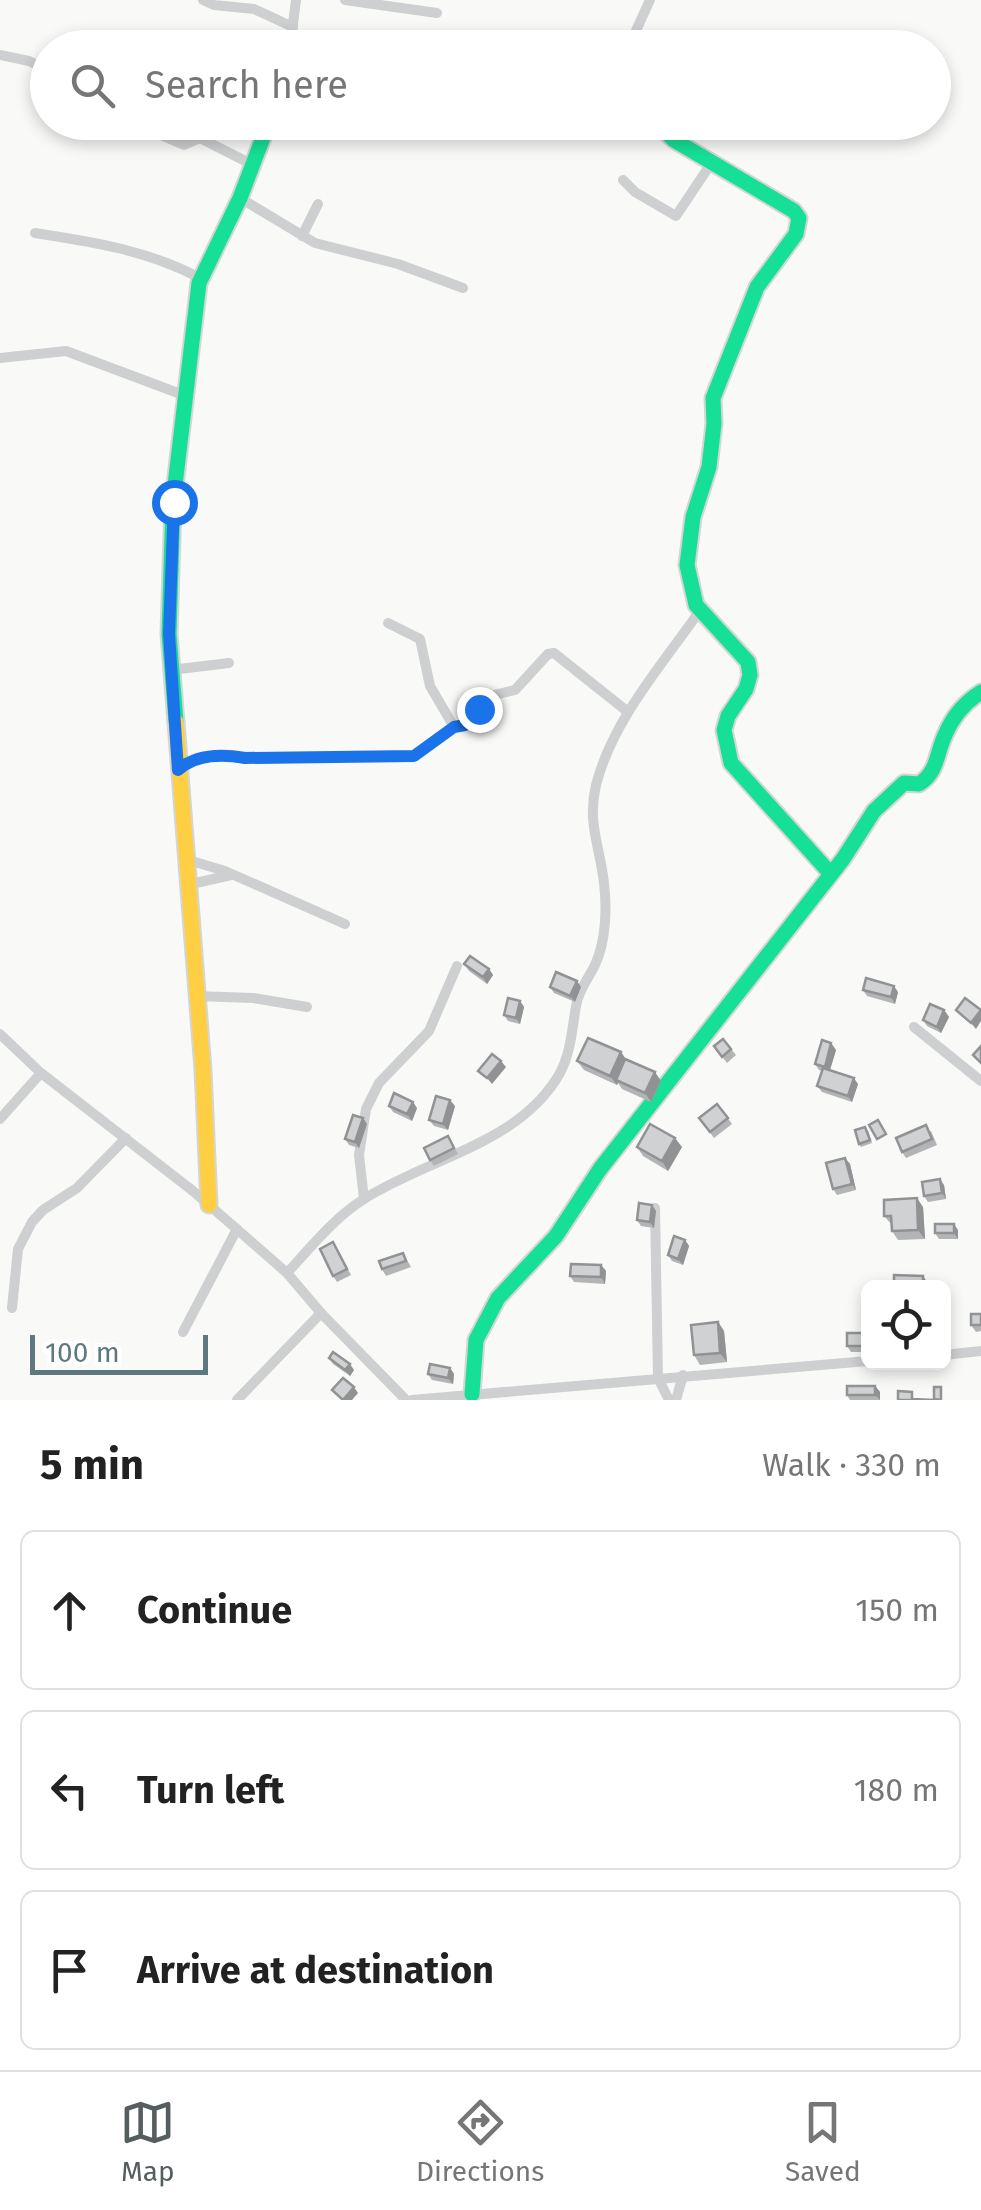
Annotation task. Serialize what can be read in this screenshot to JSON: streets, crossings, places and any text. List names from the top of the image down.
{
  "scale_bar": "100 m",
  "page": {
    "search": "Search here",
    "scale": "100 m",
    "heading": ["5 min", "Walk · 330 m"],
    "list": [
      ["Continue", "150 m"],
      ["Turn left", "180 m"],
      "Arrive at destination"
    ],
    "nav": ["Map", "Directions", "Saved"]
  }
}
